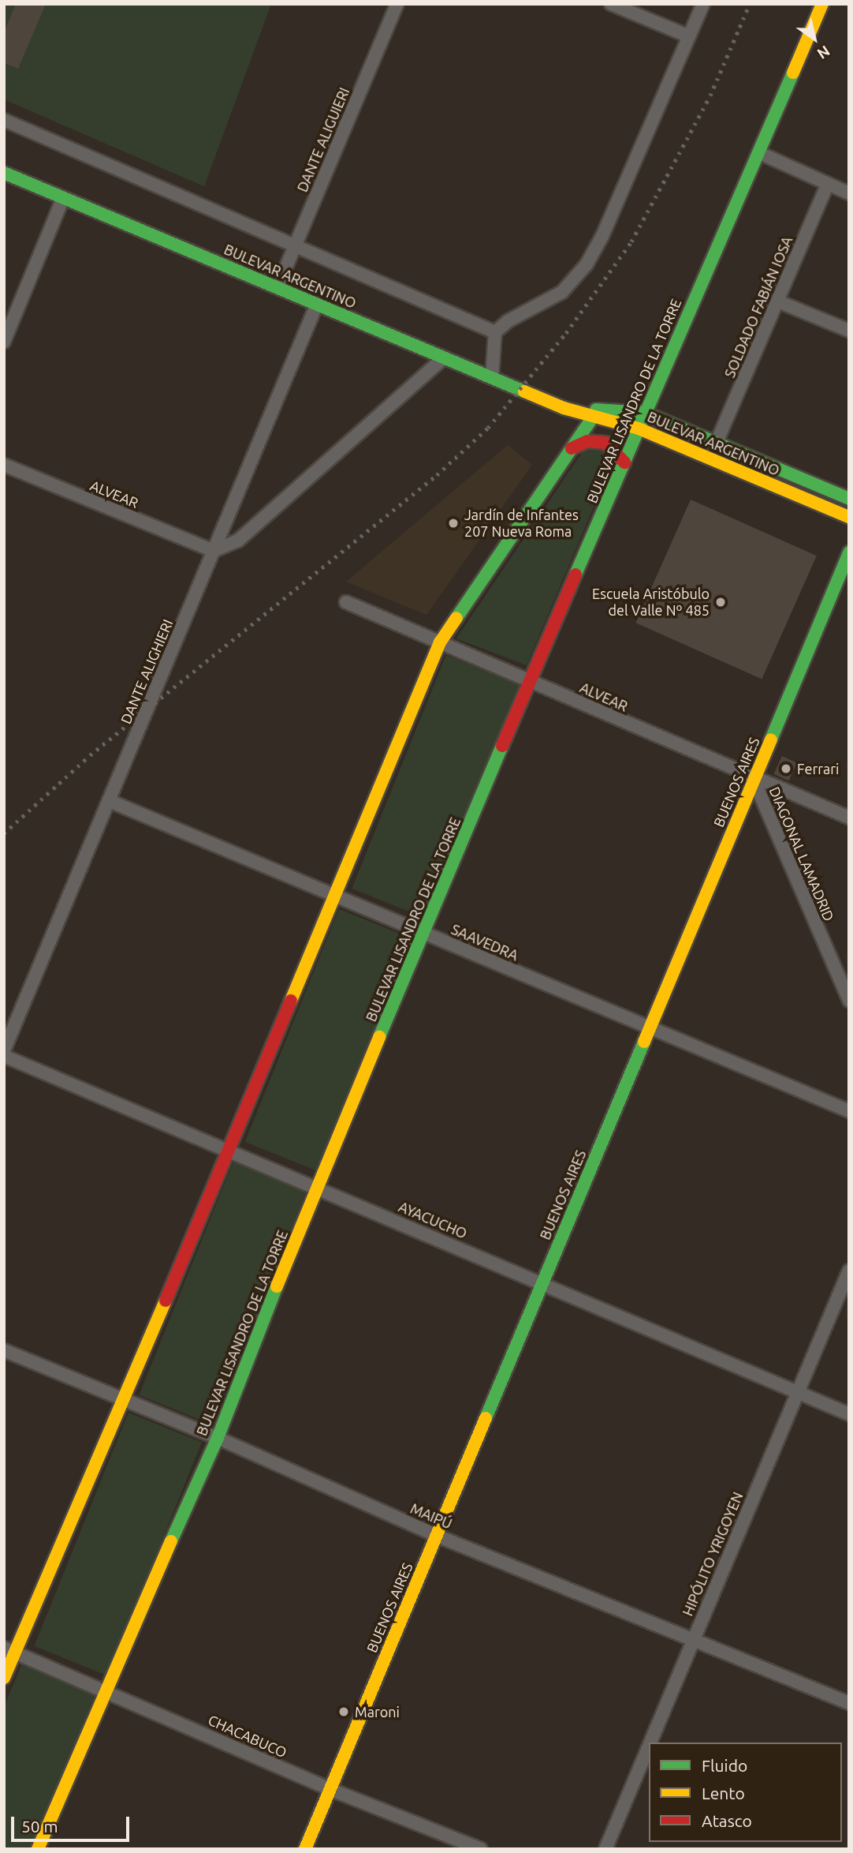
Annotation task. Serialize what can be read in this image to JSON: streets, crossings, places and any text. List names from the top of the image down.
{
  "streets": {
    "main road": ["BULEVAR ARGENTINO", "BULEVAR LISANDRO DE LA TORRE", "BUENOS AIRES"],
    "street": [
      "DANTE ALIGUIERI",
      "SOLDADO FABIÁN IOSA",
      "ALVEAR",
      "DANTE ALIGHIERI",
      "DIAGONAL LAMADRID",
      "SAAVEDRA",
      "AYACUCHO",
      "MAIPÚ",
      "HIPÓLITO YRIGOYEN",
      "CHACABUCO"
    ]
  },
  "crossings": [
    ["DANTE ALIGUIERI", "BULEVAR ARGENTINO"],
    ["BULEVAR ARGENTINO", "SOLDADO FABIÁN IOSA"],
    ["BULEVAR ARGENTINO", "BULEVAR LISANDRO DE LA TORRE"],
    ["BULEVAR ARGENTINO", "DANTE ALIGHIERI"],
    ["BULEVAR LISANDRO DE LA TORRE", "ALVEAR"],
    ["BULEVAR LISANDRO DE LA TORRE", "SAAVEDRA"],
    ["BULEVAR LISANDRO DE LA TORRE", "AYACUCHO"],
    ["BULEVAR LISANDRO DE LA TORRE", "MAIPÚ"],
    ["BULEVAR LISANDRO DE LA TORRE", "CHACABUCO"],
    ["ALVEAR", "DANTE ALIGHIERI"],
    ["ALVEAR", "BUENOS AIRES"],
    ["ALVEAR", "DIAGONAL LAMADRID"],
    ["DANTE ALIGHIERI", "SAAVEDRA"],
    ["BUENOS AIRES", "DIAGONAL LAMADRID"],
    ["BUENOS AIRES", "SAAVEDRA"],
    ["BUENOS AIRES", "AYACUCHO"],
    ["BUENOS AIRES", "MAIPÚ"],
    ["BUENOS AIRES", "CHACABUCO"],
    ["AYACUCHO", "HIPÓLITO YRIGOYEN"],
    ["MAIPÚ", "HIPÓLITO YRIGOYEN"]
  ],
  "places": [
    "Jardín de Infantes 207 Nueva Roma",
    "Escuela Aristóbulo del Valle Nº 485",
    "Ferrari",
    "Maroni"
  ],
  "legend": ["Fluido", "Lento", "Atasco"],
  "scale_bar": "50 m",
  "north": "bottom right"
}
